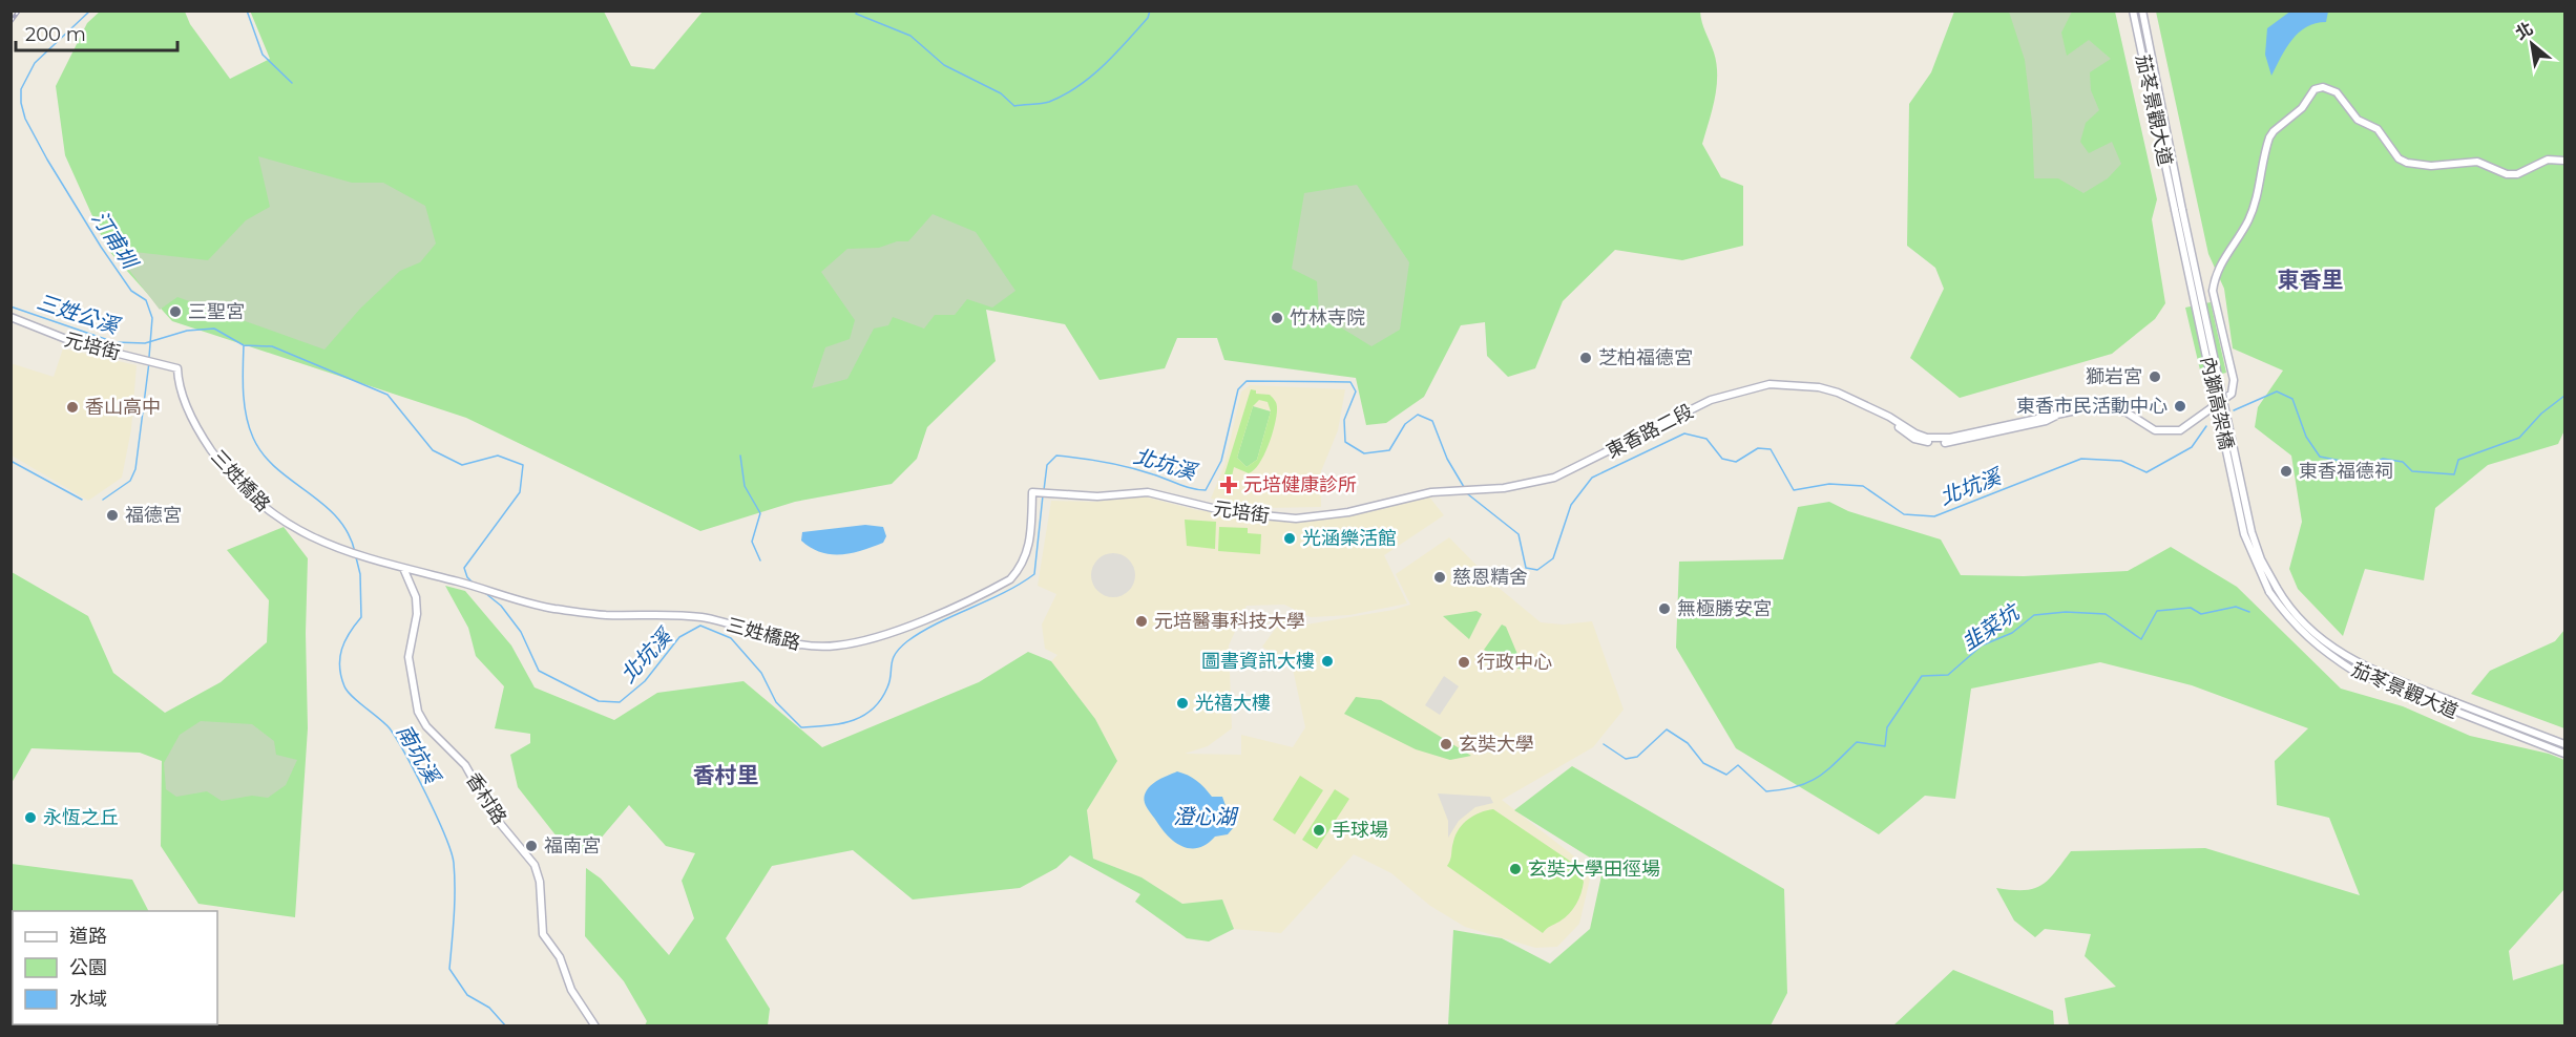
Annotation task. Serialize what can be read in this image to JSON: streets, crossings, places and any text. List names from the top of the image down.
{
  "streets": {
    "street": [
      "茄苳景觀大道",
      "元培街",
      "內獅高架橋",
      "東香路二段",
      "三姓橋路",
      "香村路"
    ]
  },
  "crossings": [
    ["茄苳景觀大道", "內獅高架橋"],
    ["元培街", "東香路二段"],
    ["元培街", "三姓橋路"],
    ["三姓橋路", "香村路"]
  ],
  "districts": ["東香里", "香村里"],
  "water": [
    "汀甫圳",
    "三姓公溪",
    "北坑溪",
    "韭菜坑",
    "南坑溪",
    "澄心湖"
  ],
  "places": {
    "other": [
      "三聖宮",
      "竹林寺院",
      "芝柏福德宮",
      "獅岩宮",
      "東香市民活動中心",
      "香山高中",
      "東香福德祠",
      "福德宮",
      "光涵樂活館",
      "慈恩精舍",
      "無極勝安宮",
      "元培醫事科技大學",
      "圖書資訊大樓",
      "行政中心",
      "光禧大樓",
      "玄奘大學",
      "永恆之丘",
      "手球場",
      "福南宮",
      "玄奘大學田徑場"
    ],
    "health": ["元培健康診所"]
  },
  "legend": ["道路", "公園", "水域"],
  "scale_bar": "200 m",
  "north": "top left"
}
